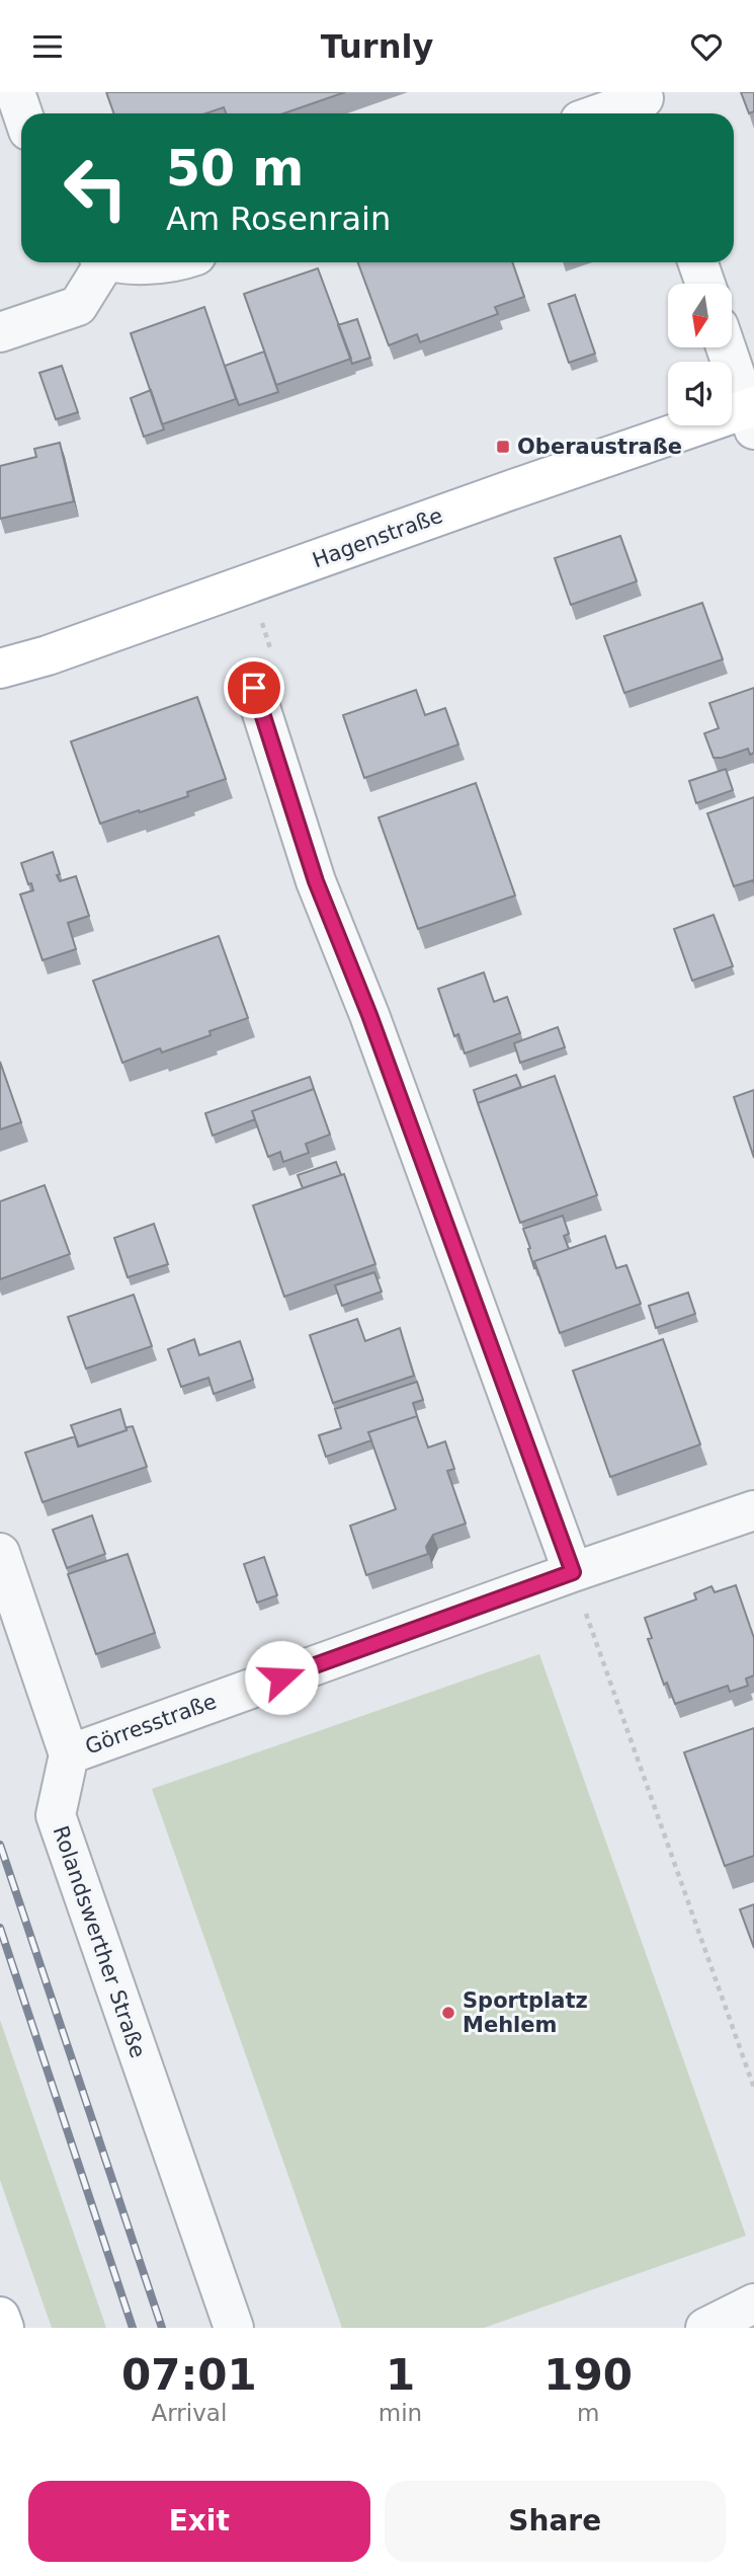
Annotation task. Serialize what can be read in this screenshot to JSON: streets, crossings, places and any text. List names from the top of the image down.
{
  "streets": {
    "main road": ["Hagenstraße"],
    "street": ["Görresstraße", "Rolandswerther Straße"]
  },
  "crossings": [
    ["Görresstraße", "Rolandswerther Straße"]
  ],
  "places": {
    "transit": ["Oberaustraße"],
    "other": ["Sportplatz Mehlem"]
  },
  "north": "bottom",
  "page": {
    "header": "Turnly",
    "turn": ["50 m", "Am Rosenrain"],
    "eta": [
      "07:01",
      "Arrival",
      "1",
      "min",
      "190",
      "m"
    ],
    "buttons": ["Exit", "Share"]
  }
}
